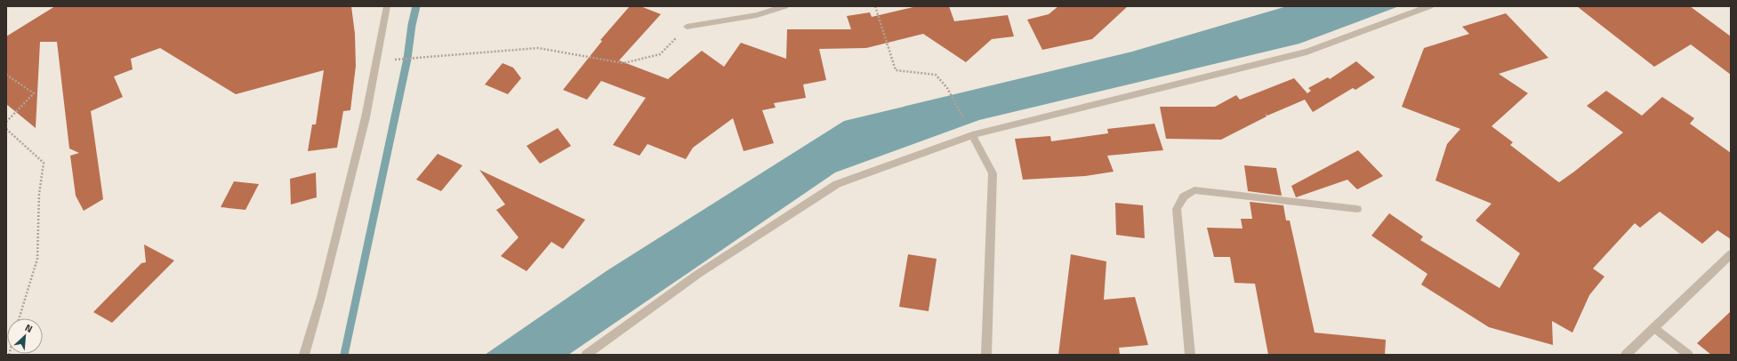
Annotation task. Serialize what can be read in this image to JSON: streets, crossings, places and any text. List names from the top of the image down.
{
  "north": "top right"
}
